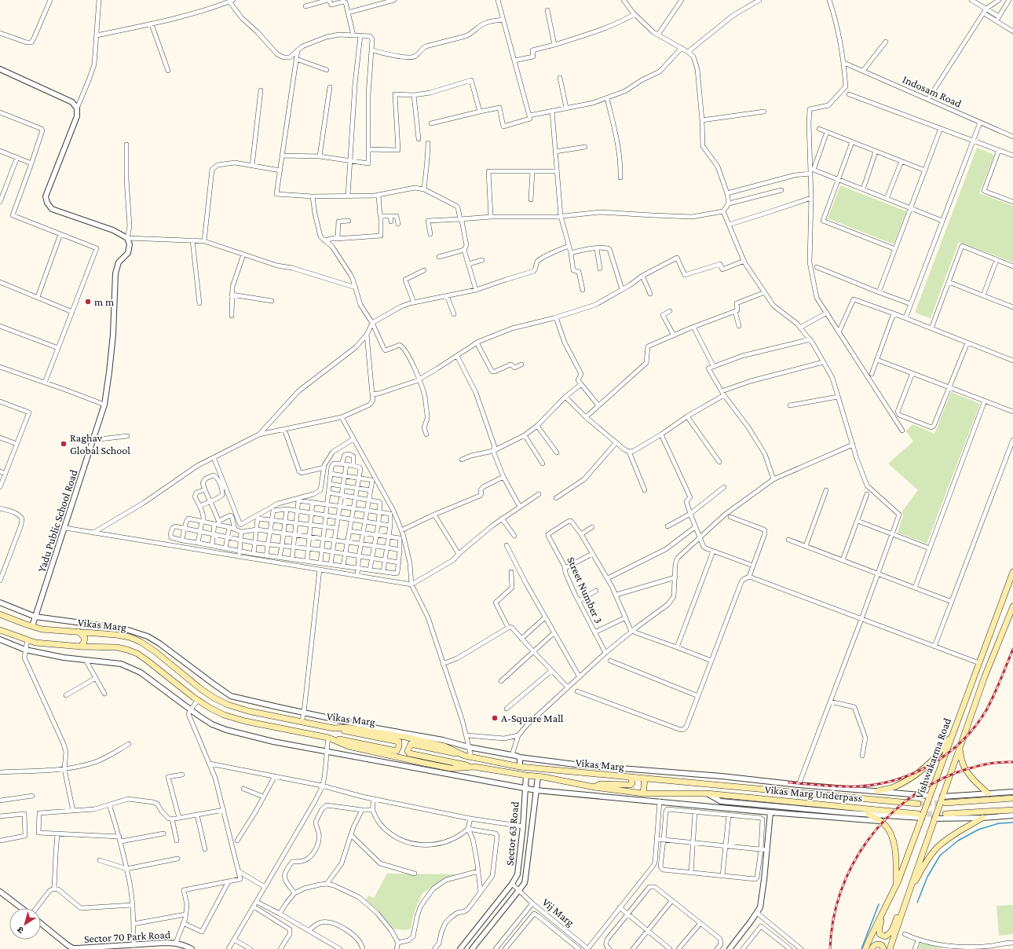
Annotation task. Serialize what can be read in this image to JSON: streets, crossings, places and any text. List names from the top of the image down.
{
  "streets": {
    "main road": ["Vikas Marg", "Vishwakarma Road", "Vikas Marg Underpass"],
    "street": [
      "Indosam Road",
      "Yadu Public School Road",
      "Street Number 3",
      "Sector 63 Road",
      "Vij Marg",
      "Sector 70 Park Road"
    ]
  },
  "crossings": [
    ["Yadu Public School Road", "Vikas Marg"],
    ["Vikas Marg", "Vikas Marg Underpass"],
    ["Vikas Marg", "Sector 63 Road"],
    ["Vishwakarma Road", "Vikas Marg Underpass"]
  ],
  "places": ["m m", "Raghav Global School", "A-Square Mall"],
  "north": "bottom left"
}
